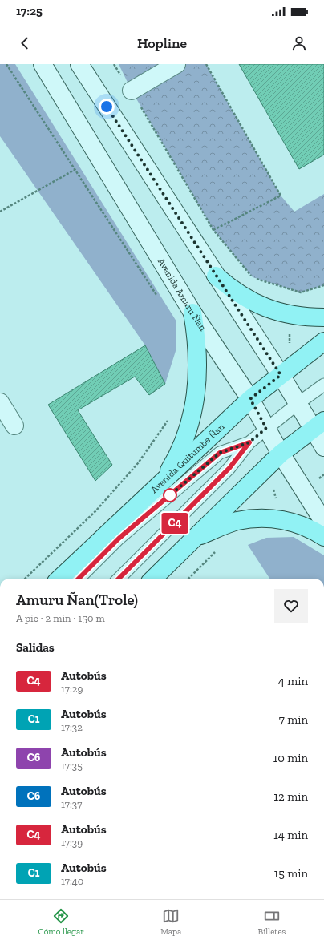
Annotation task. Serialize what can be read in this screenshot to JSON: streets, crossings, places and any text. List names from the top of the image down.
{
  "streets": {
    "main road": ["Avenida Amaru Ñan", "Avenida Quitumbe Ñan"]
  },
  "crossings": [
    ["Avenida Amaru Ñan", "Avenida Quitumbe Ñan"]
  ],
  "lines": ["bus line C4"],
  "page": {
    "status": "17:25",
    "header": "Hopline",
    "on_map": "C4",
    "heading": [
      ["Amuru Ñan(Trole)", "A pie · 2 min · 150 m"],
      "Salidas"
    ],
    "list": [
      {
        "mark": "C4",
        "name": "Autobús",
        "note": "17:29",
        "value": "4 min"
      },
      {
        "mark": "C1",
        "name": "Autobús",
        "note": "17:32",
        "value": "7 min"
      },
      {
        "mark": "C6",
        "name": "Autobús",
        "note": "17:35",
        "value": "10 min"
      },
      {
        "mark": "C6",
        "name": "Autobús",
        "note": "17:37",
        "value": "12 min"
      },
      {
        "mark": "C4",
        "name": "Autobús",
        "note": "17:39",
        "value": "14 min"
      },
      {
        "mark": "C1",
        "name": "Autobús",
        "note": "17:40",
        "value": "15 min"
      }
    ],
    "tabs": ["Cómo llegar", "Mapa", "Billetes"]
  }
}
